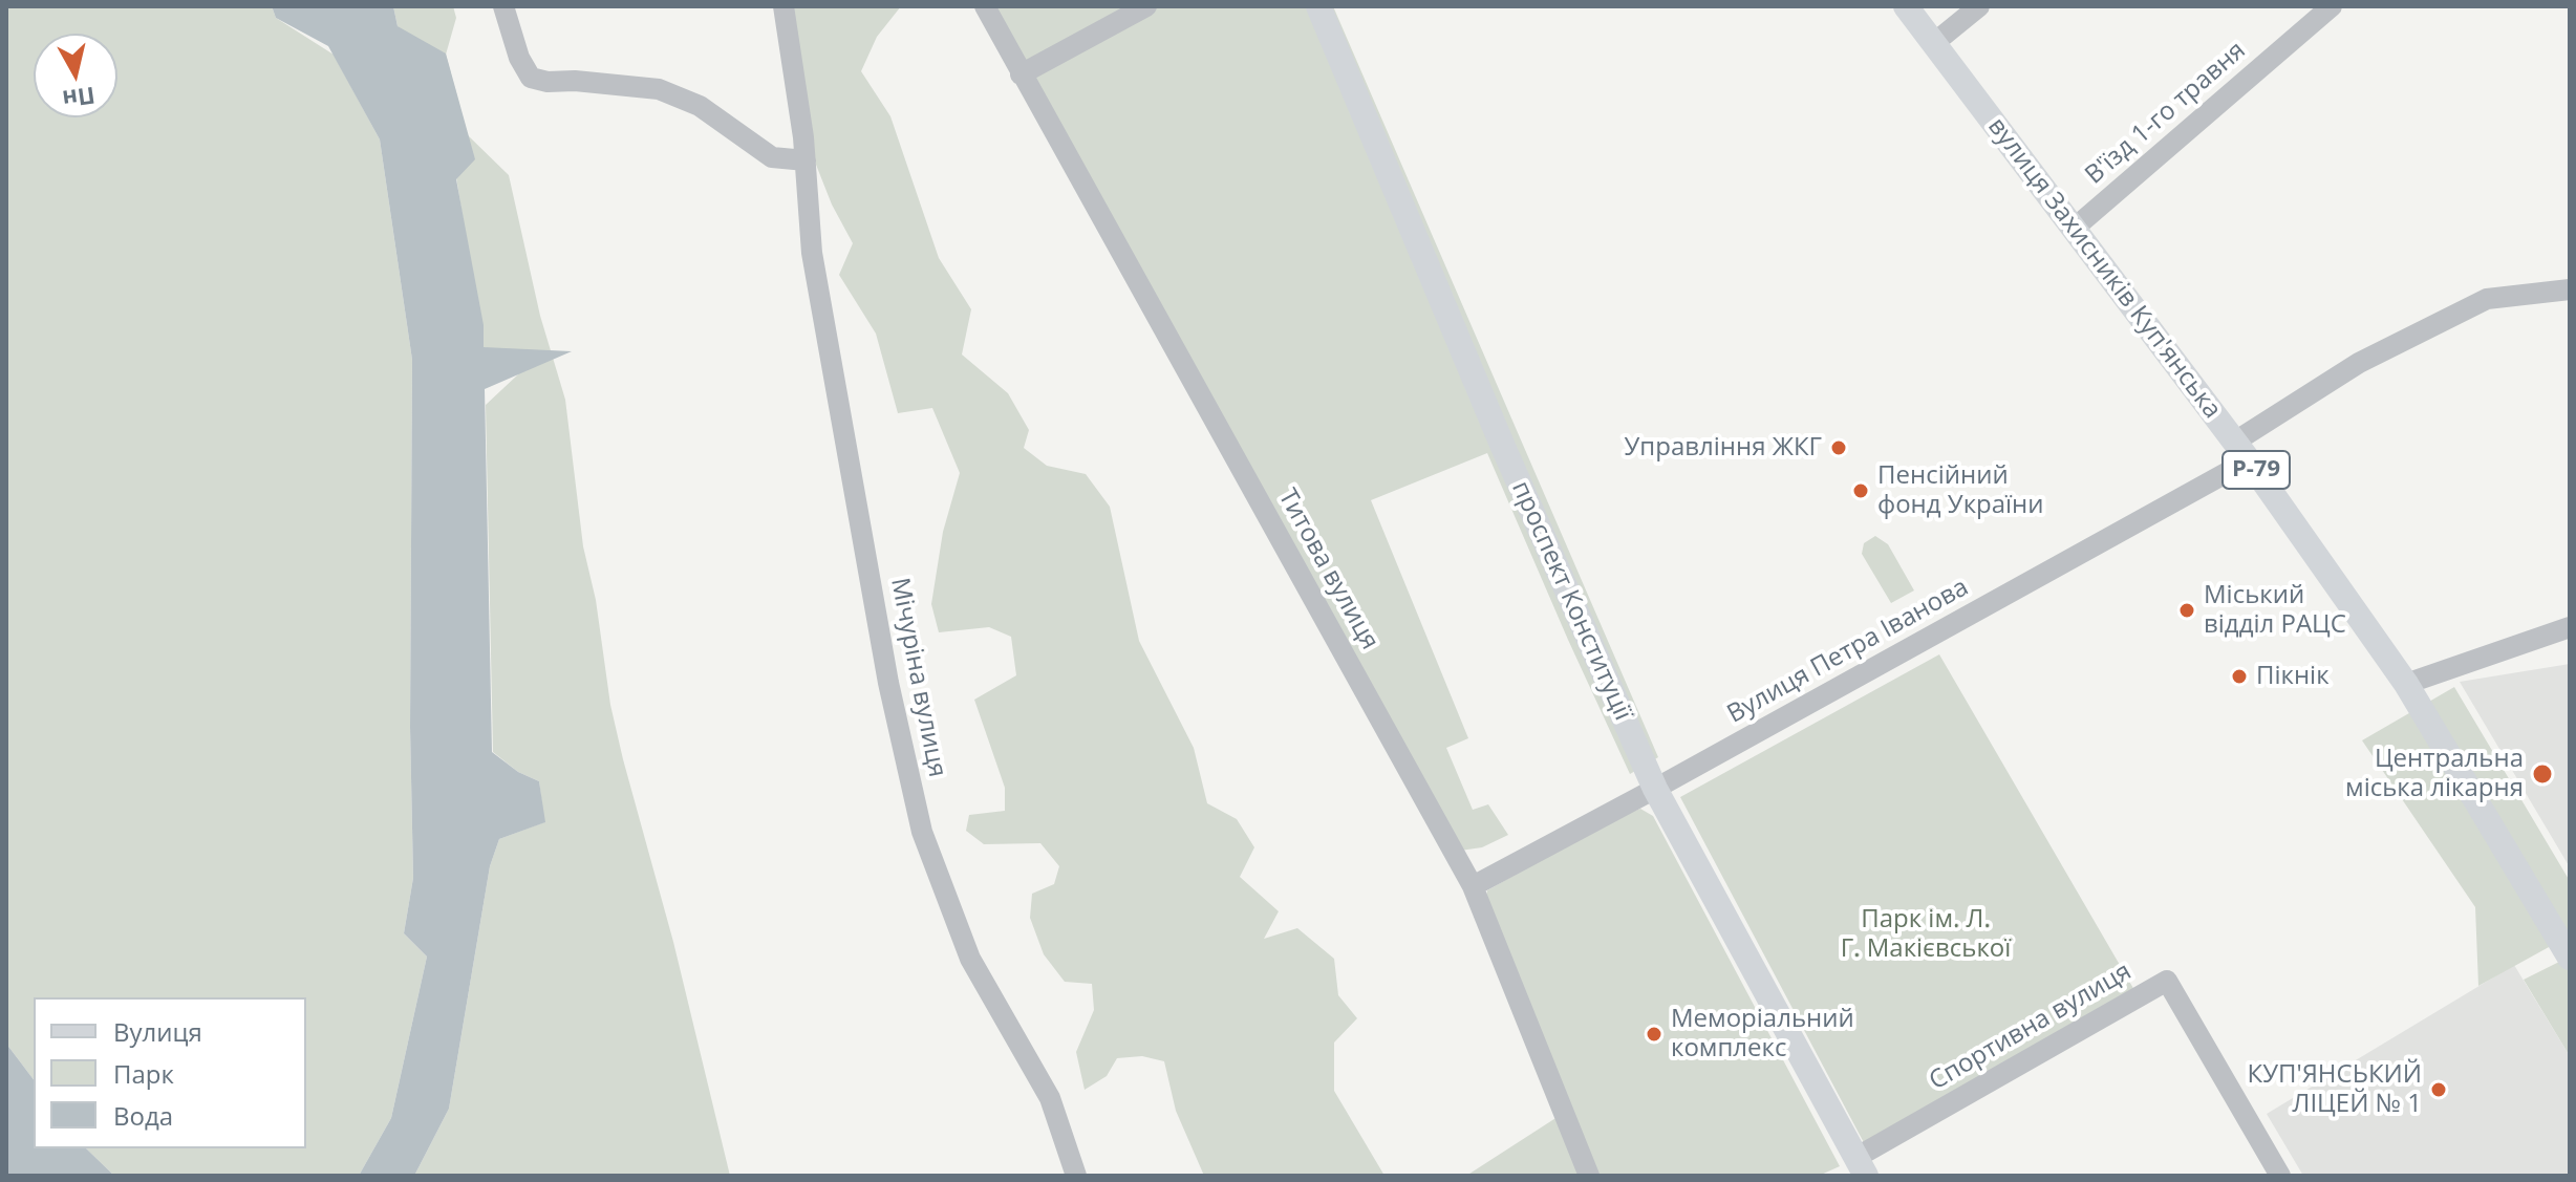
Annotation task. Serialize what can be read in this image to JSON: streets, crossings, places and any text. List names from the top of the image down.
{
  "streets": {
    "main road": ["вулиця Захисників Куп'янська", "Р-79", "проспект Конституції"],
    "street": [
      "В'їзд 1-го травня",
      "Титова вулиця",
      "Вулиця Петра Іванова",
      "Мічуріна вулиця",
      "Спортивна вулиця"
    ]
  },
  "crossings": [
    ["В'їзд 1-го травня", "вулиця Захисників Куп'янська"],
    ["вулиця Захисників Куп'янська", "Вулиця Петра Іванова"],
    ["Титова вулиця", "Вулиця Петра Іванова"],
    ["проспект Конституції", "Вулиця Петра Іванова"],
    ["проспект Конституції", "Спортивна вулиця"]
  ],
  "parks": ["Парк ім. Л. Г. Макієвської"],
  "places": [
    "Управління ЖКГ",
    "Пенсійний фонд України",
    "Міський відділ РАЦС",
    "Пікнік",
    "Центральна міська лікарня",
    "Меморіальний комплекс",
    "КУП'ЯНСЬКИЙ ЛІЦЕЙ № 1"
  ],
  "legend": ["Вулиця", "Парк", "Вода"],
  "north": "bottom"
}
